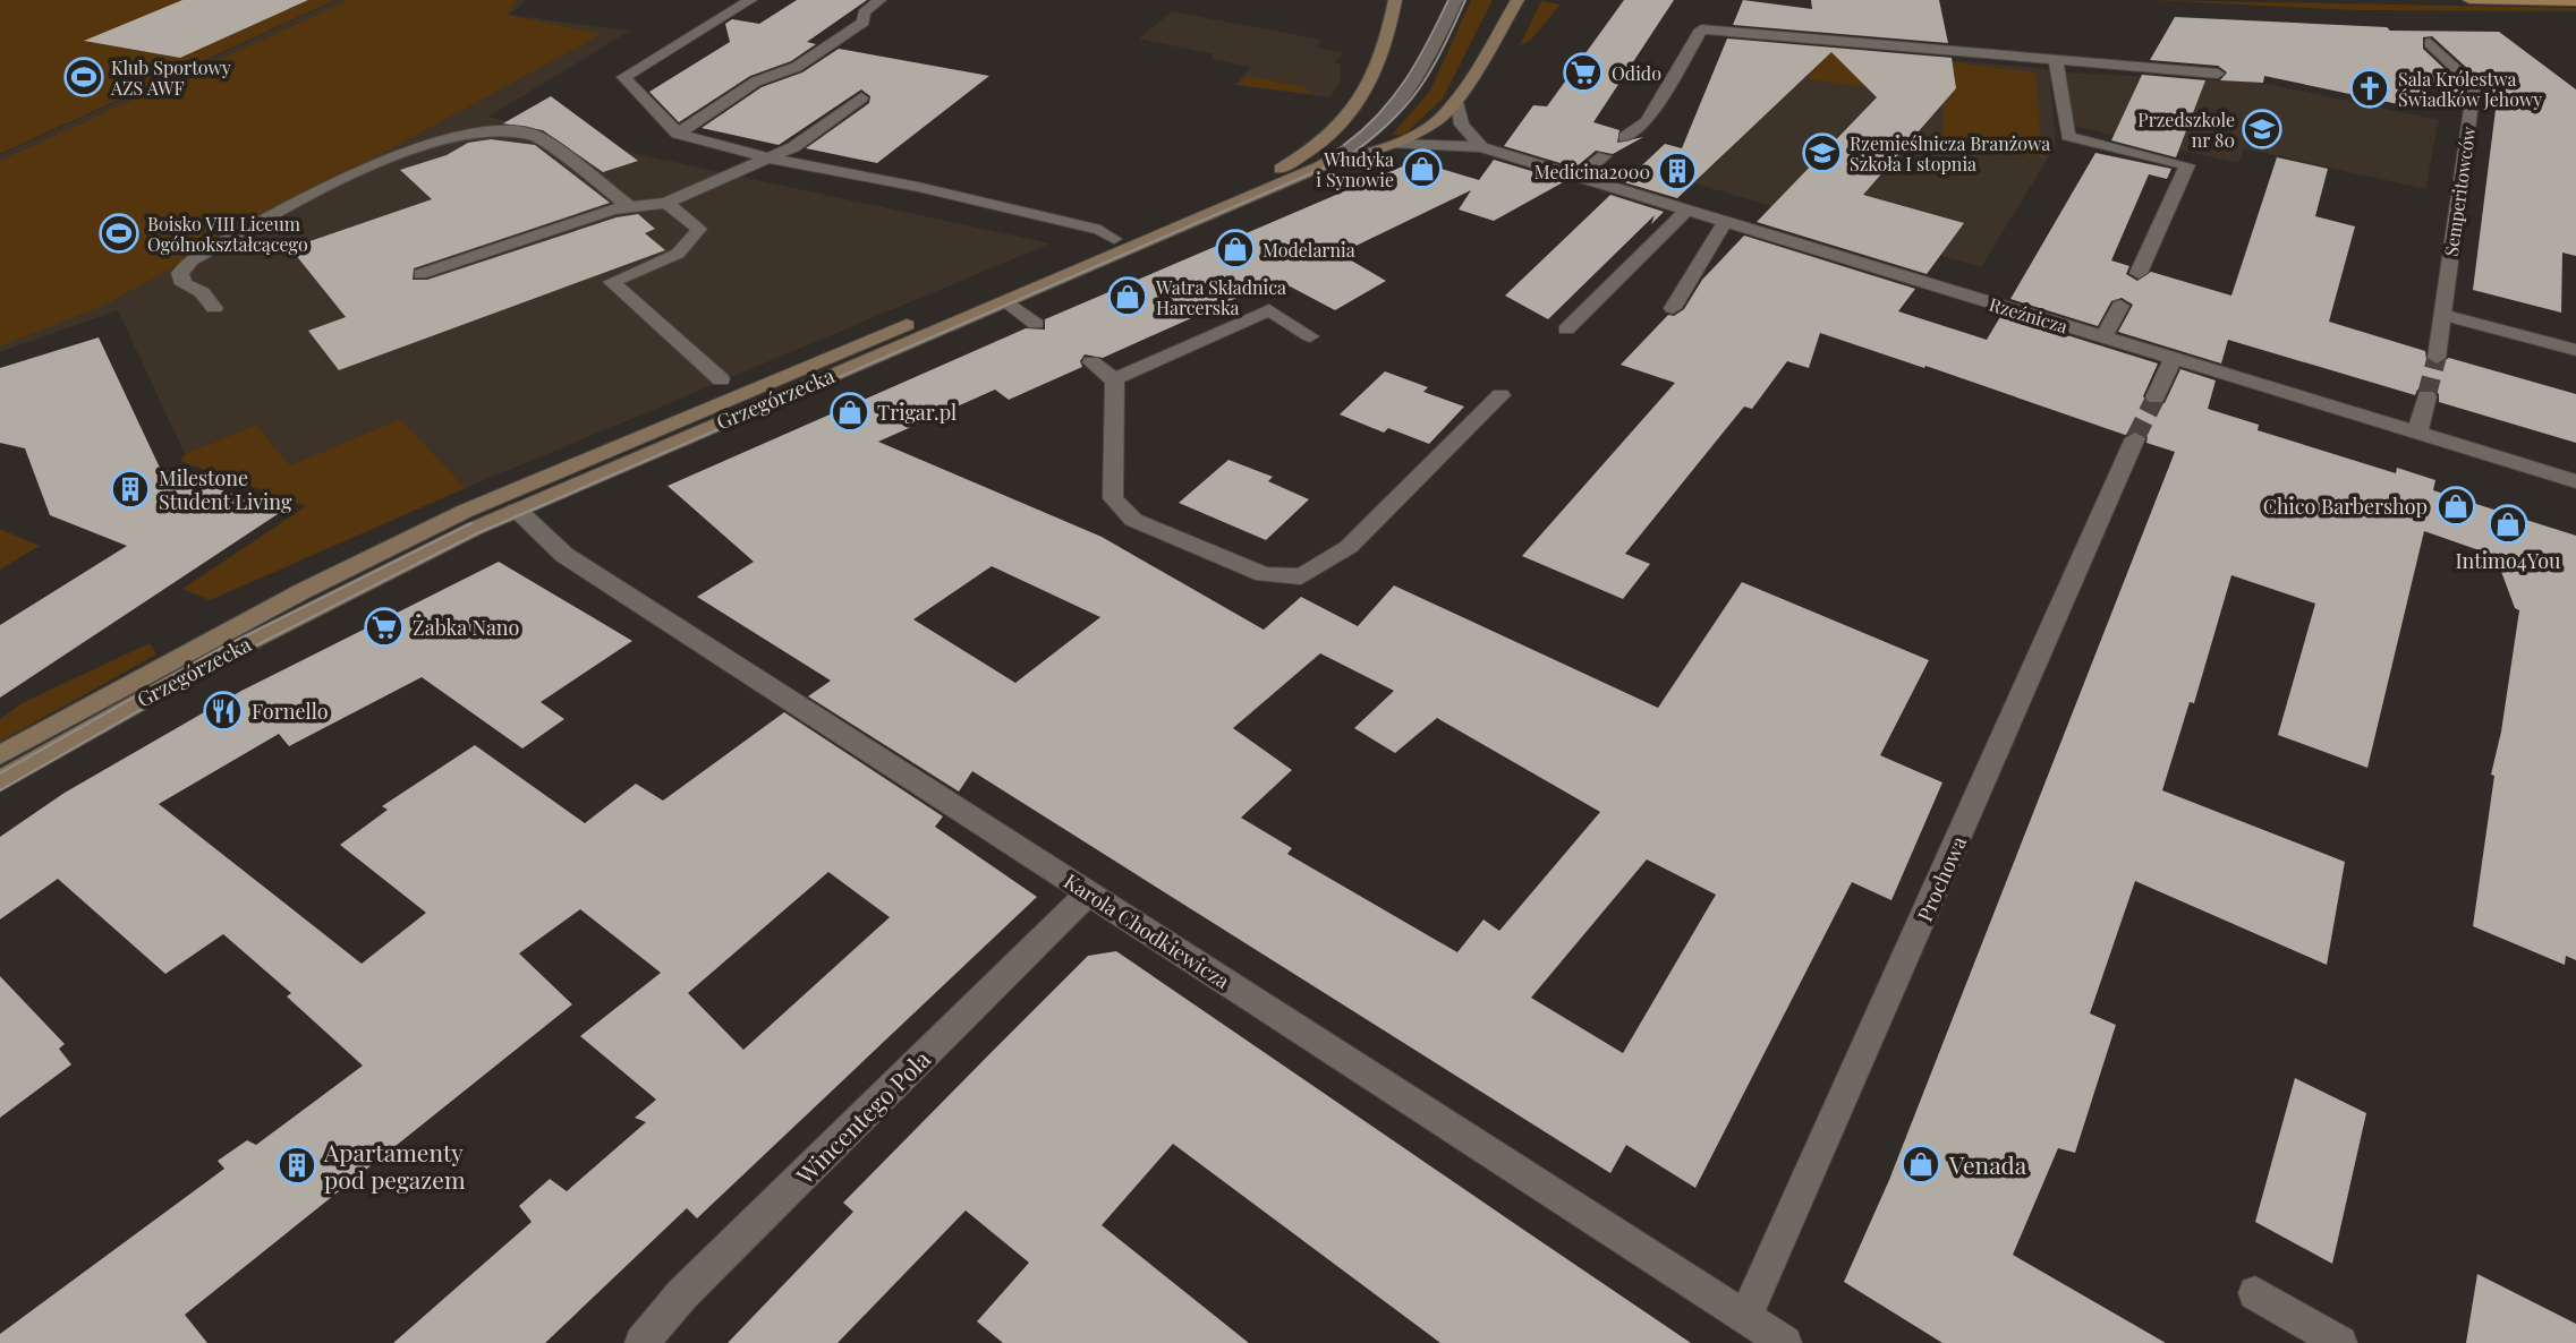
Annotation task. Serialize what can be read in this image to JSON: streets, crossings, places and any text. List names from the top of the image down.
{
  "streets": {
    "street": [
      "Semperitowców",
      "Rzeźnicza",
      "Grzegórzecka",
      "Prochowa",
      "Karola Chodkiewicza",
      "Wincentego Pola"
    ]
  },
  "crossings": [
    ["Rzeźnicza", "Grzegórzecka"],
    ["Grzegórzecka", "Karola Chodkiewicza"],
    ["Prochowa", "Karola Chodkiewicza"],
    ["Karola Chodkiewicza", "Wincentego Pola"]
  ],
  "places": {
    "supermarket": ["Odido", "Żabka Nano"],
    "sports": ["Klub Sportowy AZS AWF", "Boisko VIII Liceum Ogólnokształcącego"],
    "church": ["Sala Królestwa Świadków Jehowy"],
    "school or university": ["Przedszkole nr 80", "Rzemieślnicza Branżowa Szkoła I stopnia"],
    "shop": [
      "Włudyka i Synowie",
      "Modelarnia",
      "Watra Składnica Harcerska",
      "Trigar.pl",
      "Chico Barbershop",
      "Intimo4You",
      "Venada"
    ],
    "building": ["Medicina2000", "Milestone Student Living", "Apartamenty pod pegazem"],
    "restaurant": ["Fornello"]
  }
}
